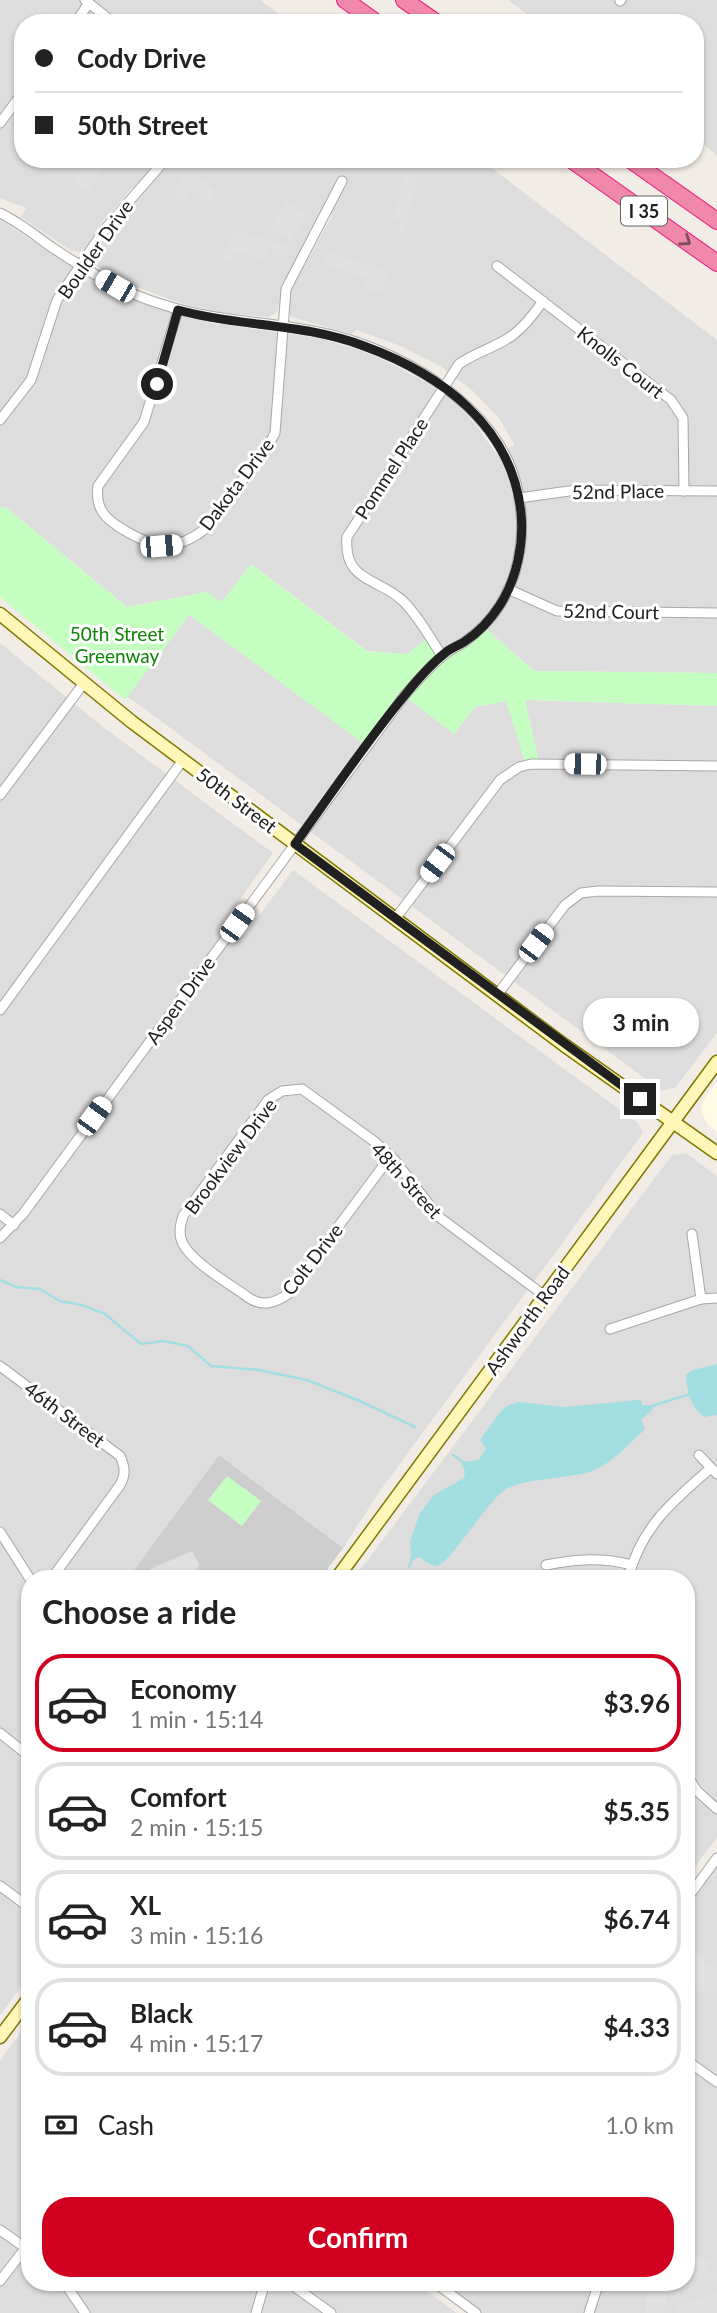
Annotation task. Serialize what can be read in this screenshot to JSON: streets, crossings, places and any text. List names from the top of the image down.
{
  "streets": {
    "highway": ["I 35"],
    "main road": ["50th Street", "Ashworth Road"],
    "street": [
      "Boulder Drive",
      "Knolls Court",
      "Pommel Place",
      "Dakota Drive",
      "52nd Place",
      "52nd Court",
      "Aspen Drive",
      "Brookview Drive",
      "48th Street",
      "Colt Drive",
      "46th Street"
    ]
  },
  "crossings": [
    ["Boulder Drive", "Aspen Drive"],
    ["Knolls Court", "Pommel Place"],
    ["Knolls Court", "52nd Place"],
    ["Pommel Place", "Aspen Drive"],
    ["Dakota Drive", "Aspen Drive"],
    ["52nd Place", "Aspen Drive"],
    ["52nd Court", "Aspen Drive"],
    ["50th Street", "Aspen Drive"],
    ["50th Street", "Ashworth Road"],
    ["Brookview Drive", "48th Street"],
    ["Brookview Drive", "Colt Drive"],
    ["48th Street", "Colt Drive"],
    ["48th Street", "Ashworth Road"]
  ],
  "parks": ["50th Street Greenway"],
  "page": {
    "banner": ["Cody Drive", "50th Street"],
    "bubble": "3 min",
    "heading": "Choose a ride",
    "list": [
      {
        "name": "Economy",
        "note": "1 min · 15:14",
        "value": "$3.96"
      },
      {
        "name": "Comfort",
        "note": "2 min · 15:15",
        "value": "$5.35"
      },
      {
        "name": "XL",
        "note": "3 min · 15:16",
        "value": "$6.74"
      },
      {
        "name": "Black",
        "note": "4 min · 15:17",
        "value": "$4.33"
      }
    ],
    "pay": ["Cash", "1.0 km"],
    "buttons": "Confirm"
  }
}
